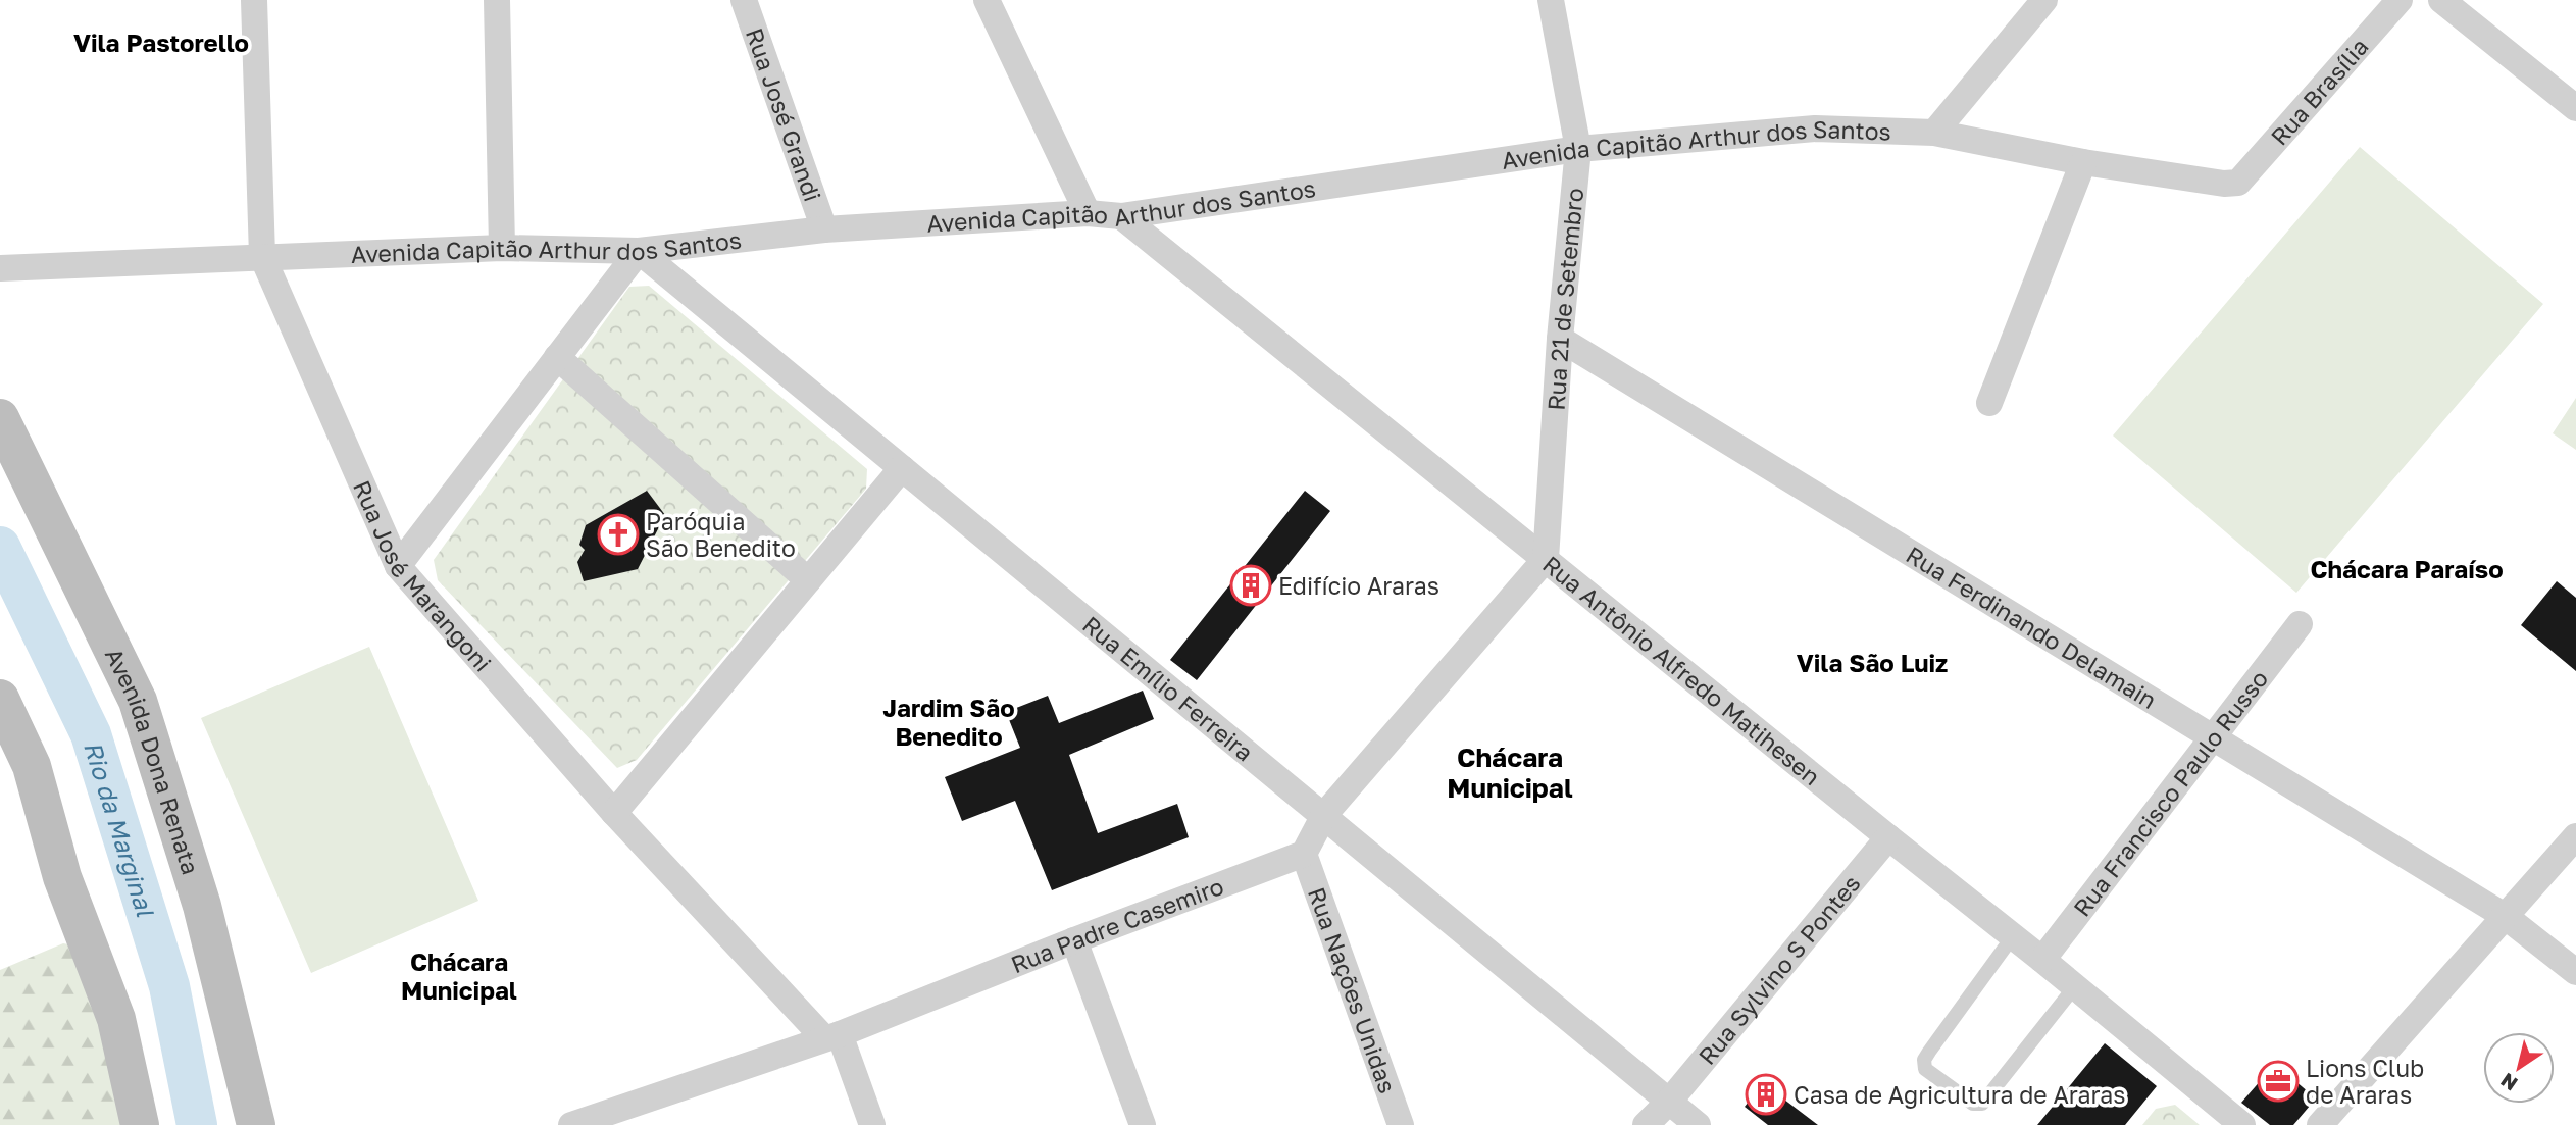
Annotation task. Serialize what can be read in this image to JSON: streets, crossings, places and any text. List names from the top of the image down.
{
  "streets": {
    "main road": ["Avenida Dona Renata"],
    "street": [
      "Rua Brasília",
      "Rua José Grandi",
      "Avenida Capitão Arthur dos Santos",
      "Rua 21 de Setembro",
      "Rua José Marangoni",
      "Rua Ferdinando Delamain",
      "Rua Antônio Alfredo Matihesen",
      "Rua Emílio Ferreira",
      "Rua Francisco Paulo Russo",
      "Rua Padre Casemiro",
      "Rua Sylvino S Pontes",
      "Rua Nações Unidas"
    ]
  },
  "crossings": [
    ["Rua Brasília", "Avenida Capitão Arthur dos Santos"],
    ["Rua José Grandi", "Avenida Capitão Arthur dos Santos"],
    ["Avenida Capitão Arthur dos Santos", "Rua 21 de Setembro"],
    ["Avenida Capitão Arthur dos Santos", "Rua José Marangoni"],
    ["Avenida Capitão Arthur dos Santos", "Rua Antônio Alfredo Matihesen"],
    ["Avenida Capitão Arthur dos Santos", "Rua Emílio Ferreira"],
    ["Rua 21 de Setembro", "Rua Ferdinando Delamain"],
    ["Rua 21 de Setembro", "Rua Antônio Alfredo Matihesen"],
    ["Rua José Marangoni", "Rua Padre Casemiro"],
    ["Rua Ferdinando Delamain", "Rua Francisco Paulo Russo"],
    ["Rua Antônio Alfredo Matihesen", "Rua Francisco Paulo Russo"],
    ["Rua Antônio Alfredo Matihesen", "Rua Sylvino S Pontes"],
    ["Rua Emílio Ferreira", "Rua Sylvino S Pontes"],
    ["Rua Padre Casemiro", "Rua Nações Unidas"]
  ],
  "districts": [
    "Vila Pastorello",
    "Chácara Paraíso",
    "Vila São Luiz",
    "Jardim São Benedito",
    "Chácara Municipal",
    "Chácara Municipal"
  ],
  "water": ["Rio da Marginal"],
  "places": {
    "church": ["Paróquia São Benedito"],
    "building": ["Edifício Araras", "Casa de Agricultura de Araras"],
    "office": ["Lions Club de Araras"]
  },
  "north": "bottom left"
}
